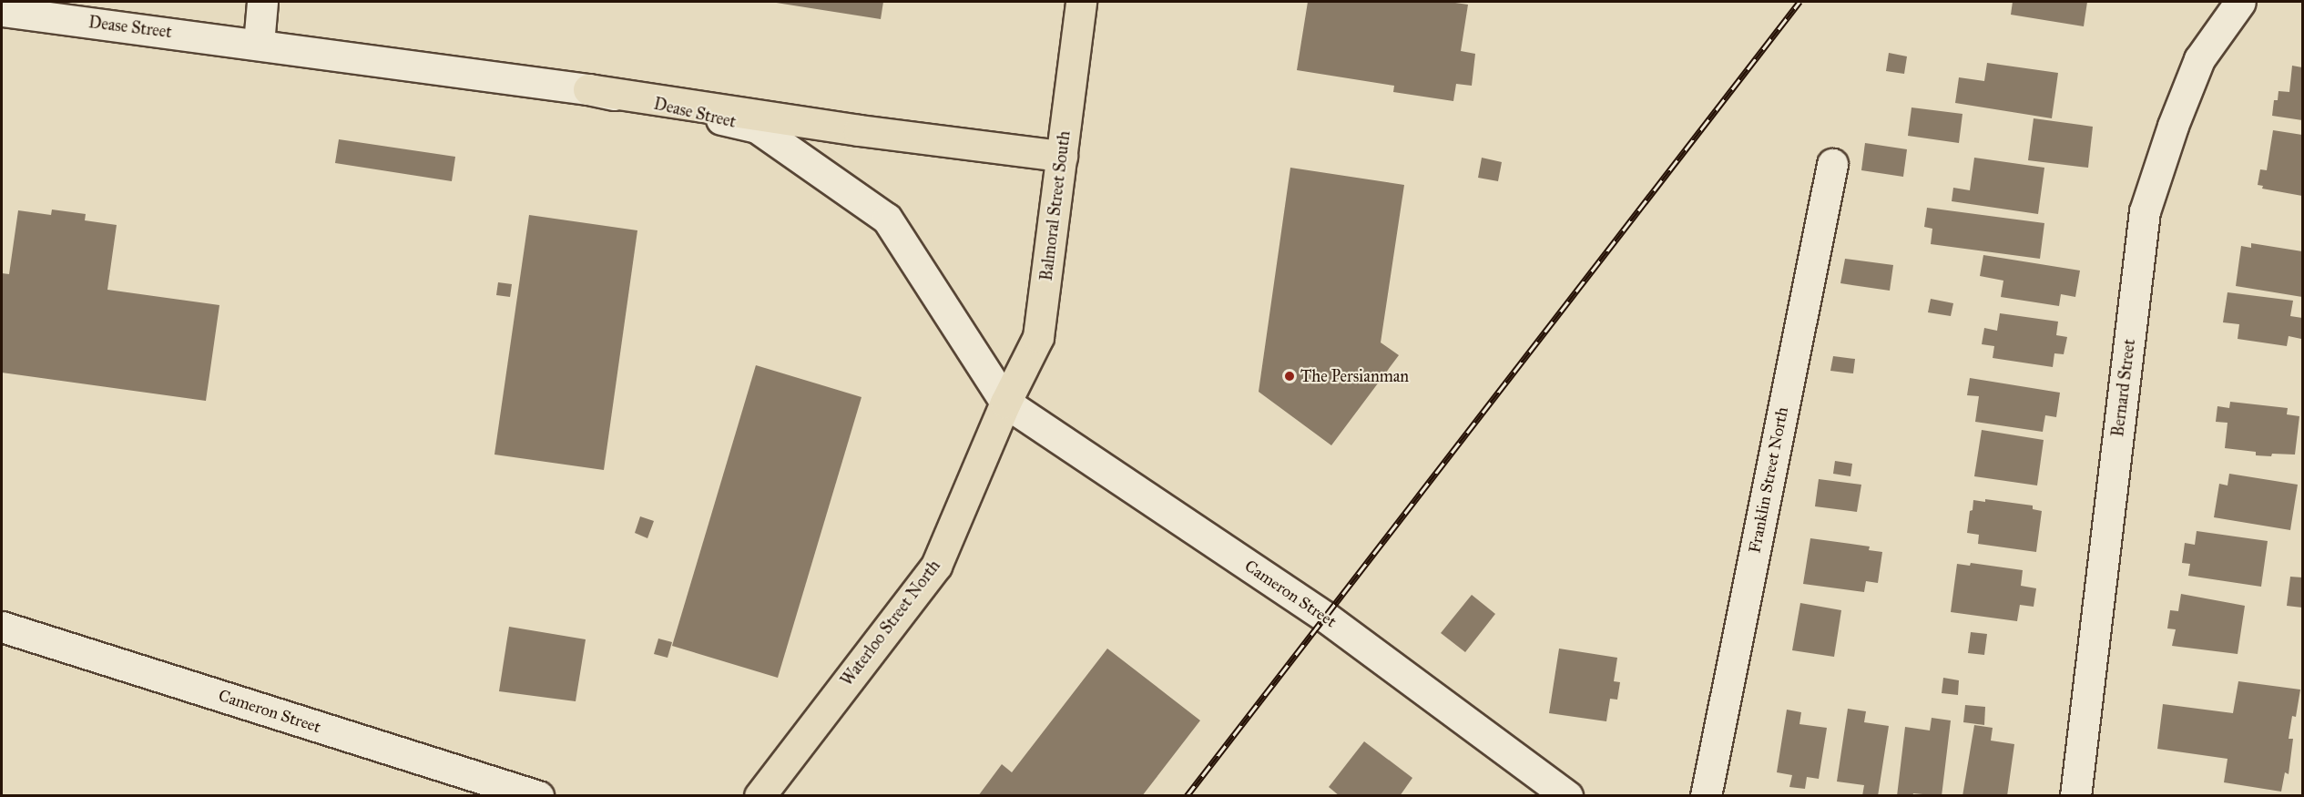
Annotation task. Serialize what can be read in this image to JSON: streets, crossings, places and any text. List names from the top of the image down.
{
  "streets": {
    "main road": ["Balmoral Street South", "Waterloo Street North"],
    "street": [
      "Dease Street",
      "Bernard Street",
      "Franklin Street North",
      "Cameron Street"
    ]
  },
  "crossings": [
    ["Dease Street", "Balmoral Street South"],
    ["Dease Street", "Cameron Street"],
    ["Dease Street", "Waterloo Street North"],
    ["Balmoral Street South", "Cameron Street"],
    ["Balmoral Street South", "Waterloo Street North"],
    ["Cameron Street", "Waterloo Street North"]
  ],
  "places": ["The Persianman"]
}
